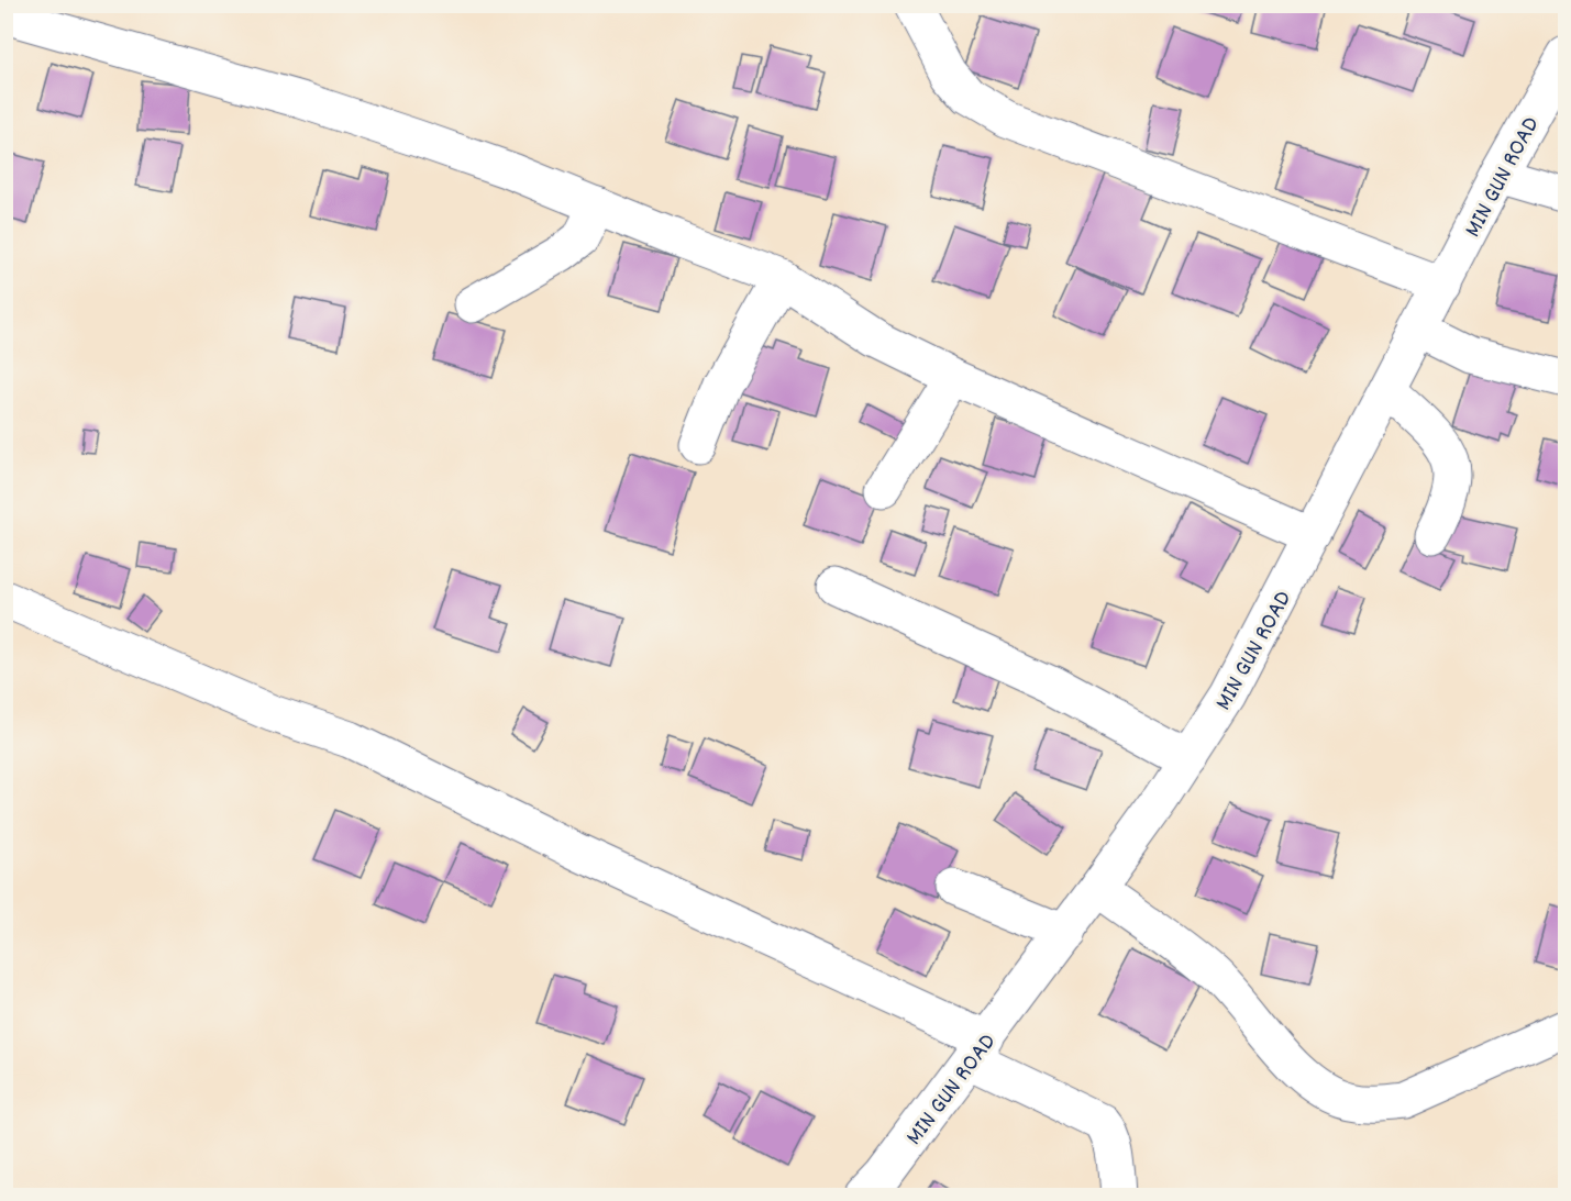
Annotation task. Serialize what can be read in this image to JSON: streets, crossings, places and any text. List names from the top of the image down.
{
  "streets": {
    "street": ["MIN GUN ROAD"]
  }
}
